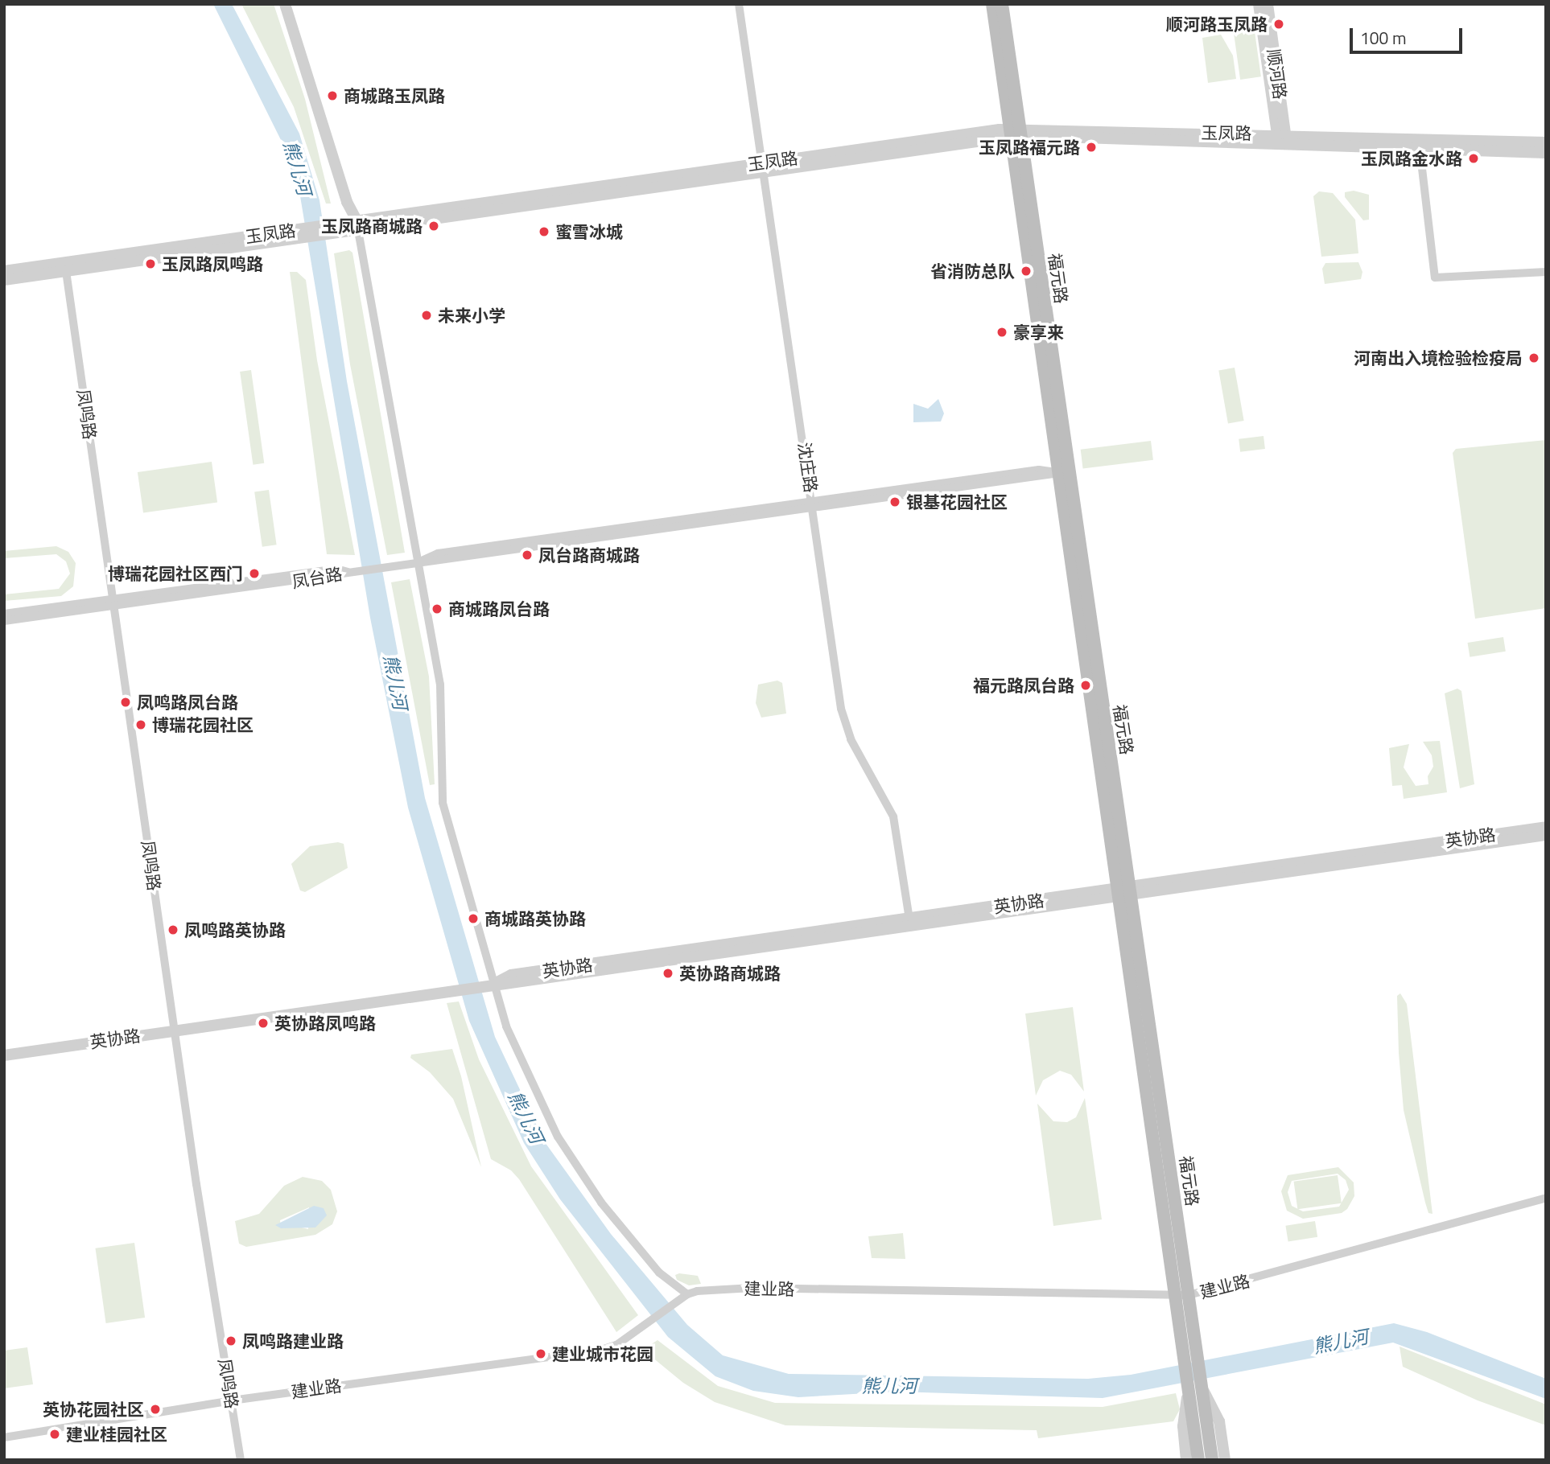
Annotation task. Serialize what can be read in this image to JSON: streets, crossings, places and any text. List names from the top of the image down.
{
  "streets": {
    "main road": ["福元路"],
    "street": [
      "顺河路",
      "玉凤路",
      "凤鸣路",
      "沈庄路",
      "凤台路",
      "英协路",
      "建业路"
    ]
  },
  "crossings": [
    ["顺河路", "玉凤路"],
    ["玉凤路", "福元路"],
    ["玉凤路", "凤鸣路"],
    ["玉凤路", "沈庄路"],
    ["福元路", "凤台路"],
    ["福元路", "英协路"],
    ["福元路", "建业路"],
    ["凤鸣路", "凤台路"],
    ["凤鸣路", "英协路"],
    ["凤鸣路", "建业路"],
    ["沈庄路", "凤台路"],
    ["沈庄路", "英协路"]
  ],
  "water": ["熊儿河"],
  "places": [
    "顺河路玉凤路",
    "商城路玉凤路",
    "玉凤路福元路",
    "玉凤路金水路",
    "玉凤路商城路",
    "蜜雪冰城",
    "玉凤路凤鸣路",
    "省消防总队",
    "未来小学",
    "豪享来",
    "河南出入境检验检疫局",
    "银基花园社区",
    "凤台路商城路",
    "博瑞花园社区西门",
    "商城路凤台路",
    "福元路凤台路",
    "凤鸣路凤台路",
    "博瑞花园社区",
    "商城路英协路",
    "凤鸣路英协路",
    "英协路商城路",
    "英协路凤鸣路",
    "凤鸣路建业路",
    "建业城市花园",
    "英协花园社区",
    "建业桂园社区"
  ],
  "scale_bar": "100 m"
}
